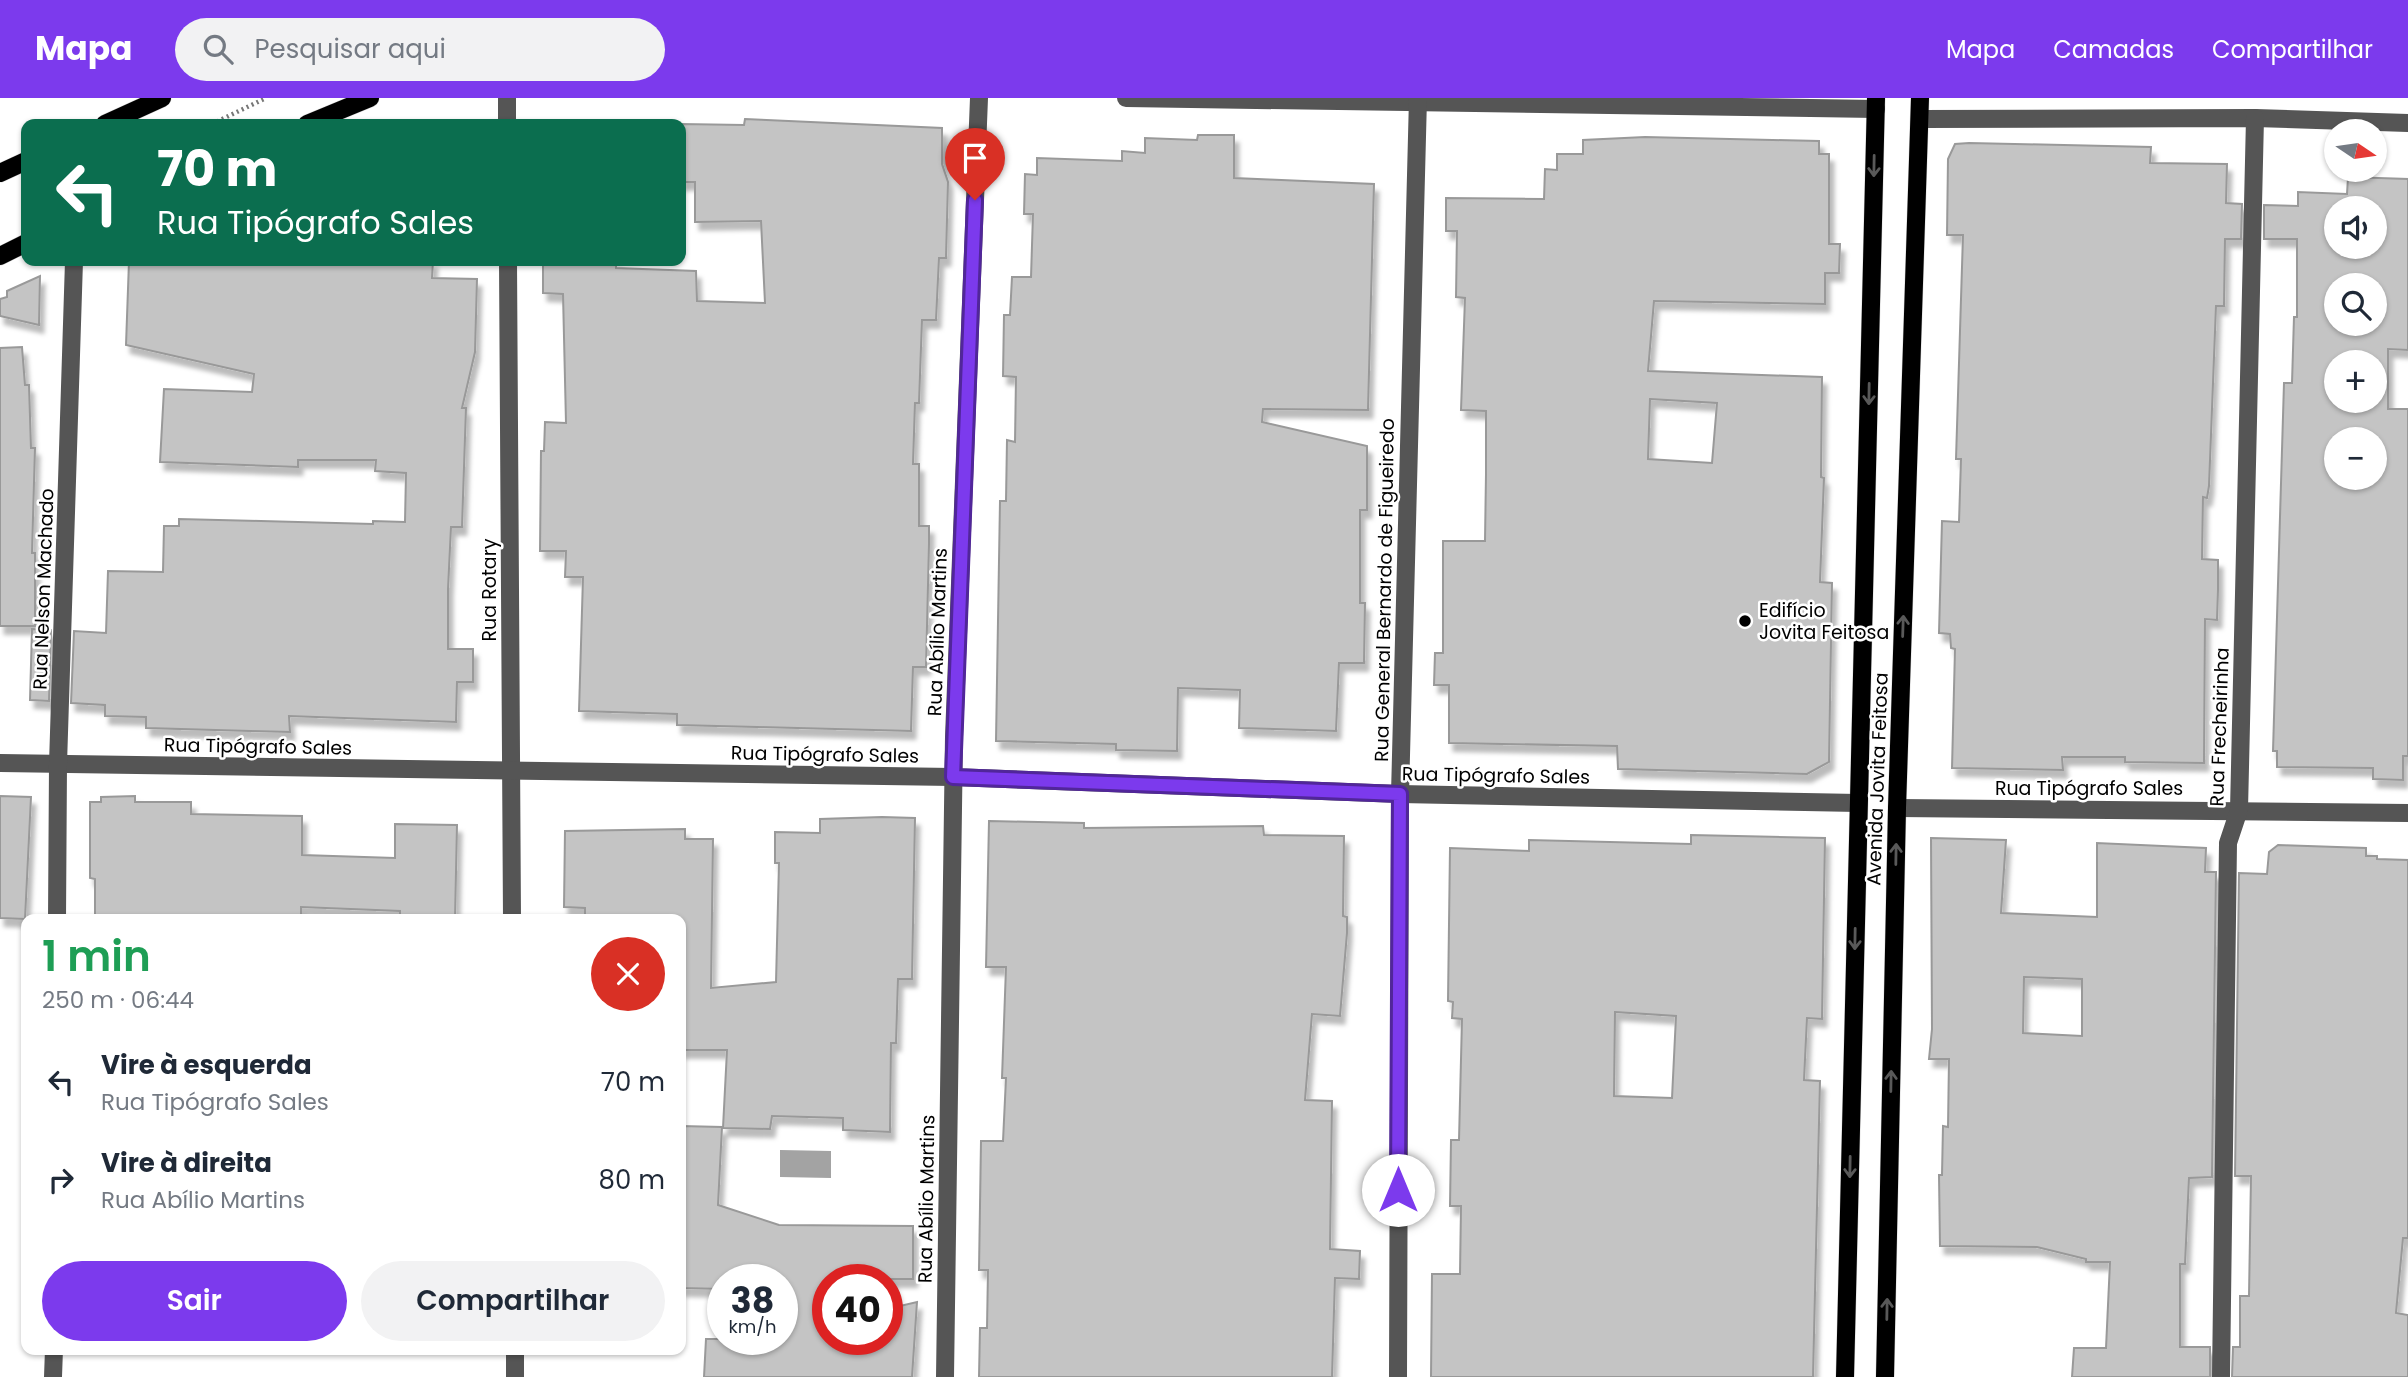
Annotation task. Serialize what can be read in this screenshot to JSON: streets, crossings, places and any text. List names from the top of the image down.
{
  "streets": {
    "main road": ["Avenida Jovita Feitosa"],
    "street": [
      "Rua Nelson Machado",
      "Rua Rotary",
      "Rua General Bernardo de Figueiredo",
      "Rua Abílio Martins",
      "Rua Frecheirinha",
      "Rua Tipógrafo Sales"
    ]
  },
  "crossings": [
    ["Rua Nelson Machado", "Rua Tipógrafo Sales"],
    ["Rua Rotary", "Rua Tipógrafo Sales"],
    ["Rua General Bernardo de Figueiredo", "Rua Tipógrafo Sales"],
    ["Rua Abílio Martins", "Rua Tipógrafo Sales"],
    ["Rua Frecheirinha", "Rua Tipógrafo Sales"],
    ["Rua Tipógrafo Sales", "Avenida Jovita Feitosa"]
  ],
  "places": ["Edifício Jovita Feitosa"],
  "north": "right",
  "page": {
    "header": "Mapa",
    "search": "Pesquisar aqui",
    "nav": ["Mapa", "Camadas", "Compartilhar"],
    "map_buttons": ["+", "−"],
    "turn": ["70 m", "Rua Tipógrafo Sales"],
    "heading": ["1 min", "250 m · 06:44"],
    "list": [
      {
        "name": "Vire à esquerda",
        "note": "Rua Tipógrafo Sales",
        "value": "70 m"
      },
      {
        "name": "Vire à direita",
        "note": "Rua Abílio Martins",
        "value": "80 m"
      }
    ],
    "buttons": ["Sair", "Compartilhar"],
    "speed": "38 km/h",
    "limit": "40"
  }
}
